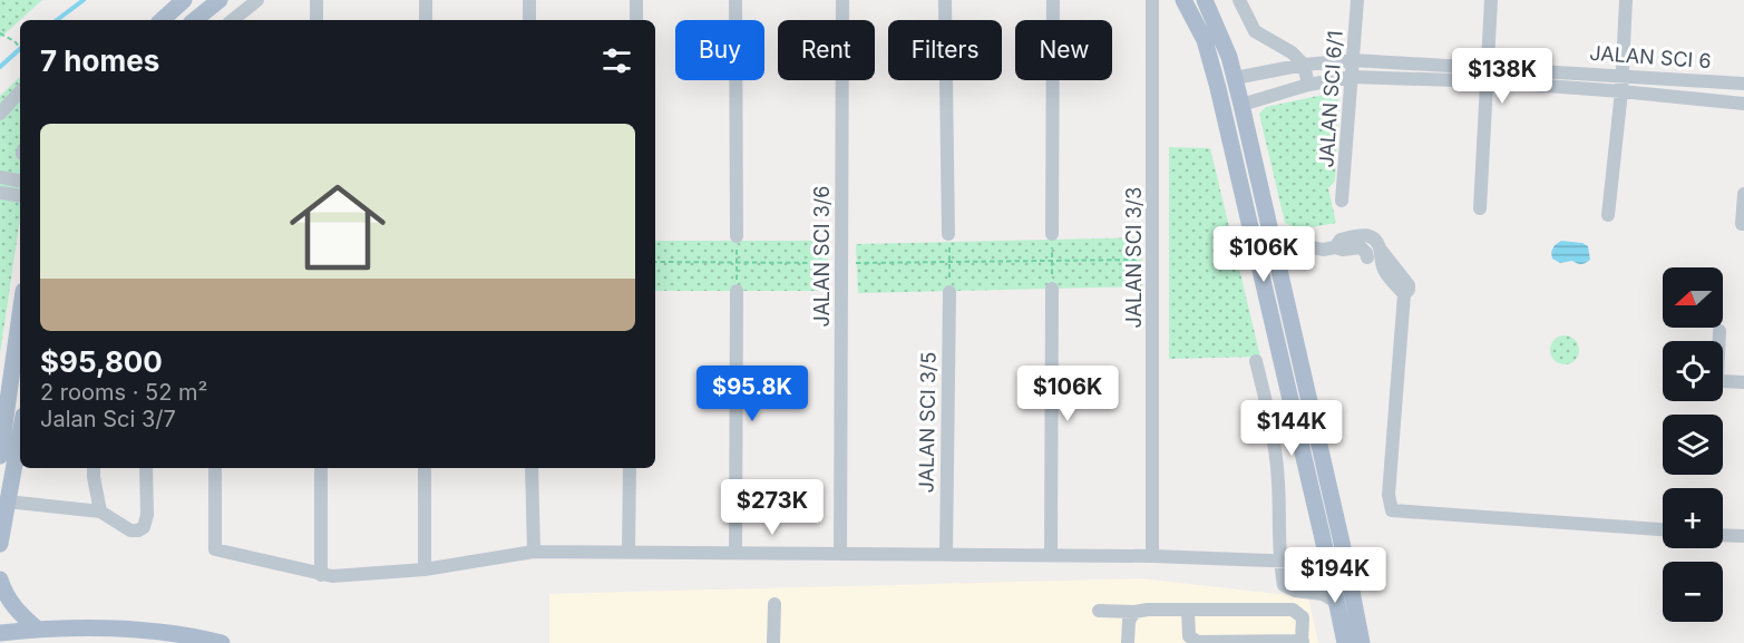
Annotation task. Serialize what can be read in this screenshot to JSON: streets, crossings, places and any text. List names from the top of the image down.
{
  "streets": {
    "street": [
      "JALAN SCI 6",
      "JALAN SCI 6/1",
      "JALAN SCI 3/6",
      "JALAN SCI 3/3",
      "JALAN SCI 3/5"
    ]
  },
  "crossings": [
    ["JALAN SCI 6", "JALAN SCI 6/1"]
  ],
  "north": "left",
  "page": {
    "chip": [
      "Buy",
      "Rent",
      "Filters",
      "New"
    ],
    "heading": "7 homes",
    "price": [
      "$138K",
      "$106K",
      "$95.8K",
      "$106K",
      "$144K",
      "$273K",
      "$194K"
    ],
    "list": [
      {
        "name": "$95,800",
        "note": "2 rooms · 52 m² · Jalan Sci 3/7"
      }
    ],
    "map_buttons": ["+", "−"]
  }
}
